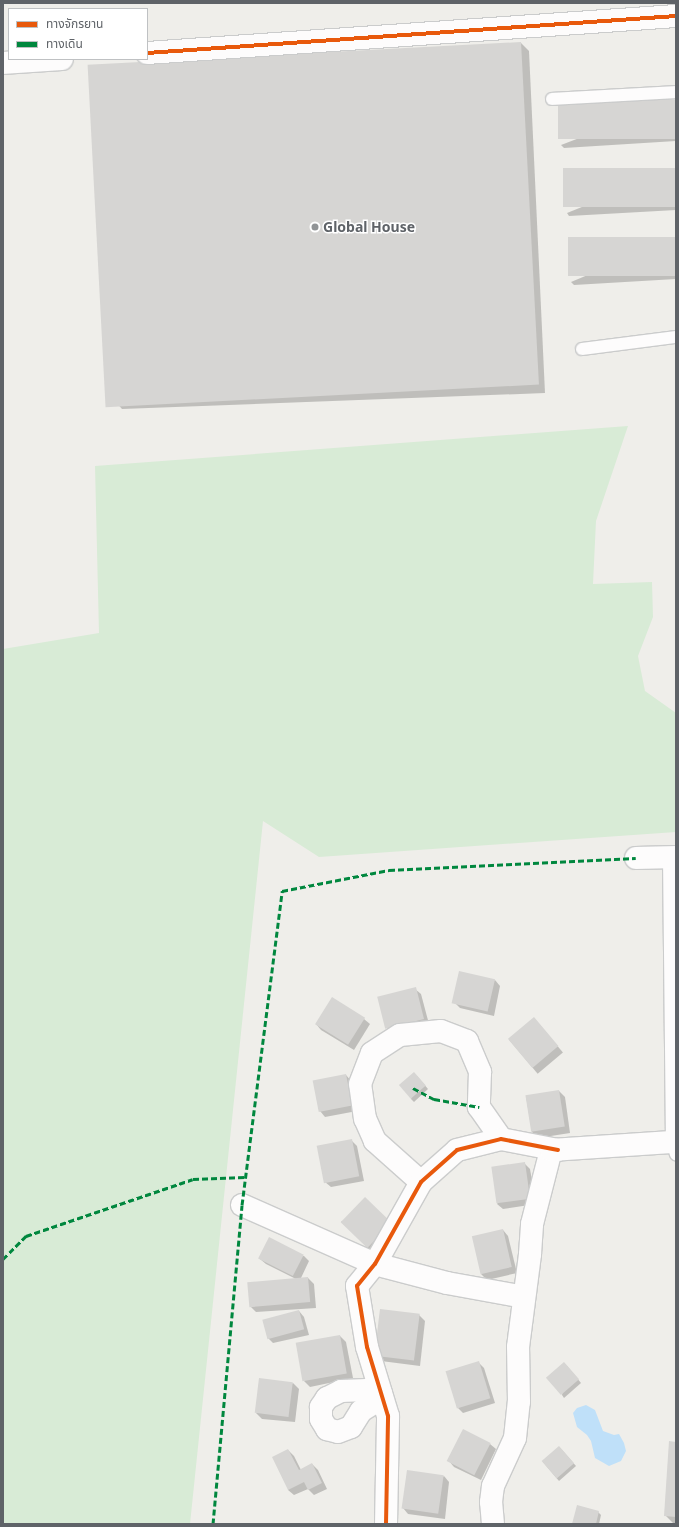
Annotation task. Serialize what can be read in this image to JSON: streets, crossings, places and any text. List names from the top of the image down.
{
  "places": ["Global House"],
  "legend": ["ทางจักรยาน", "ทางเดิน"]
}
